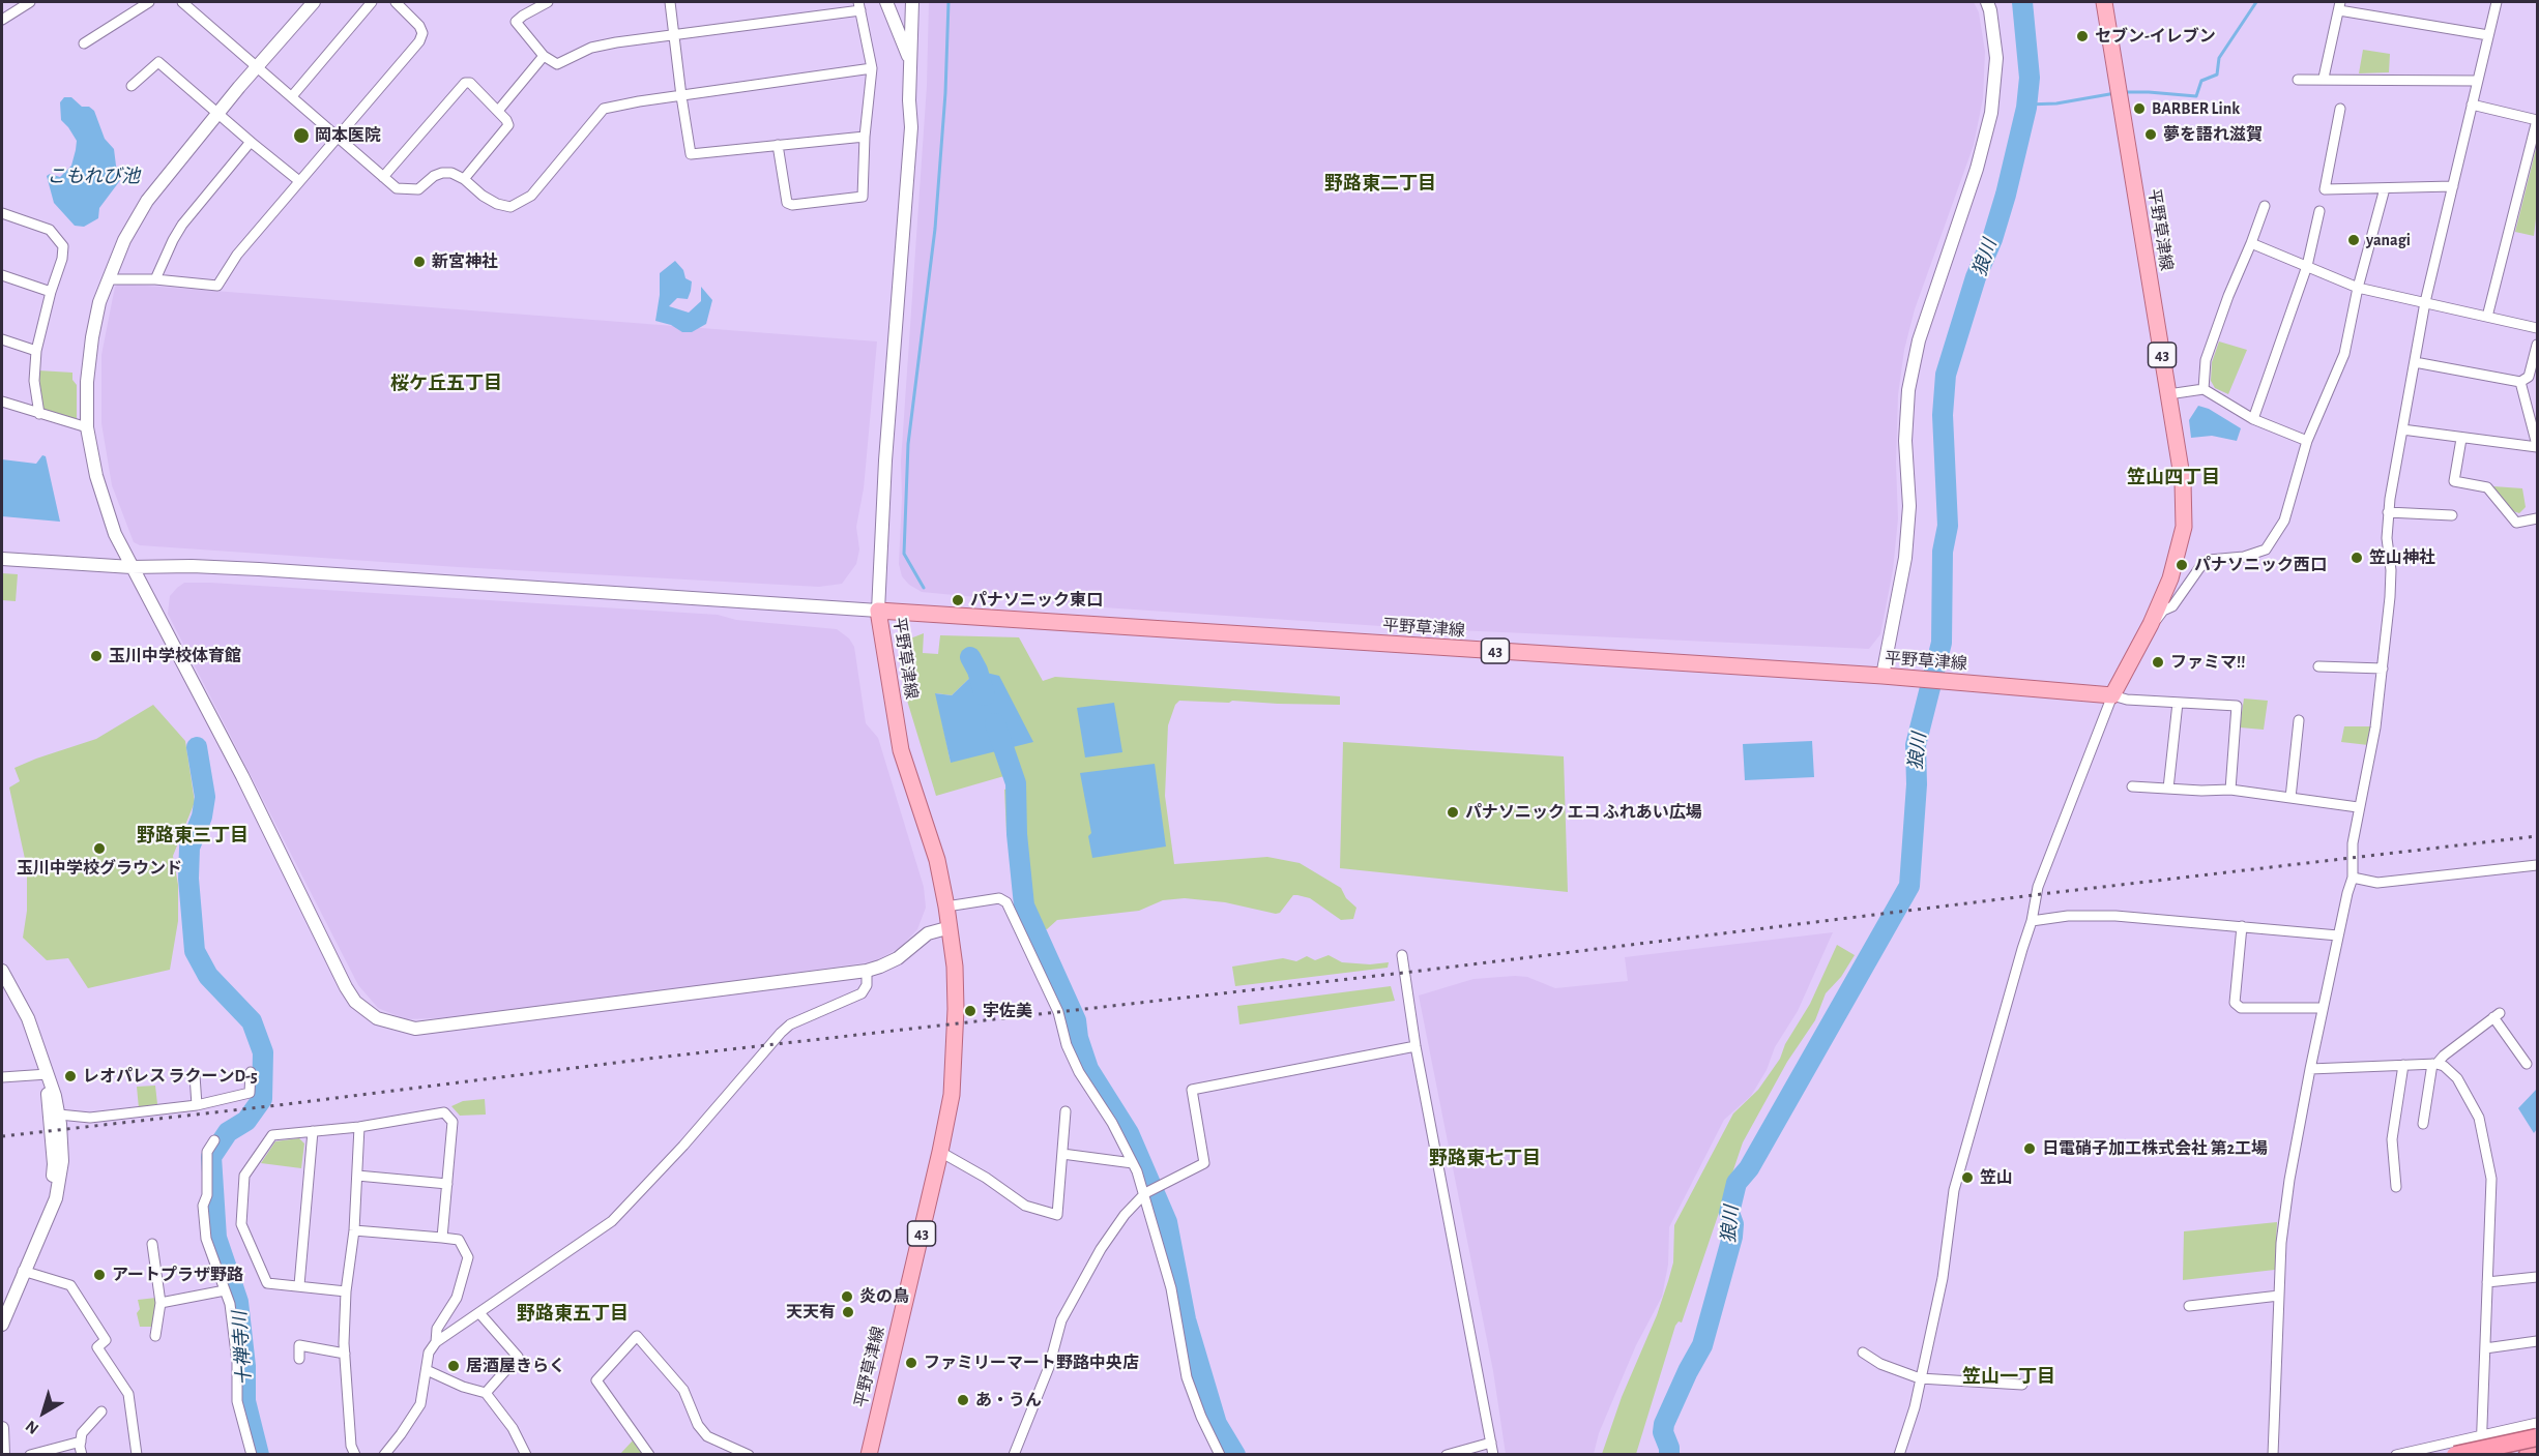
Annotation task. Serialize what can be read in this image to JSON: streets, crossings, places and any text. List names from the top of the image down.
{
  "streets": {
    "main road": ["平野草津線", "43"]
  },
  "districts": [
    "野路東二丁目",
    "桜ケ丘五丁目",
    "笠山四丁目",
    "野路東三丁目",
    "野路東七丁目",
    "野路東五丁目",
    "笠山一丁目"
  ],
  "water": ["こもれび池", "狼川", "十禅寺川"],
  "places": [
    "セブン-イレブン",
    "BARBER Link",
    "夢を語れ滋賀",
    "岡本医院",
    "yanagi",
    "新宮神社",
    "笠山神社",
    "パナソニック西口",
    "パナソニック東口",
    "玉川中学校体育館",
    "ファミマ!!",
    "パナソニック エコ ふれあい広場",
    "玉川中学校グラウンド",
    "宇佐美",
    "レオパレス ラクーンD-5",
    "日電硝子加工株式会社 第2工場",
    "笠山",
    "アートプラザ野路",
    "炎の鳥",
    "天天有",
    "ファミリーマート野路中央店",
    "居酒屋きらく",
    "あ・うん"
  ],
  "north": "bottom left"
}
